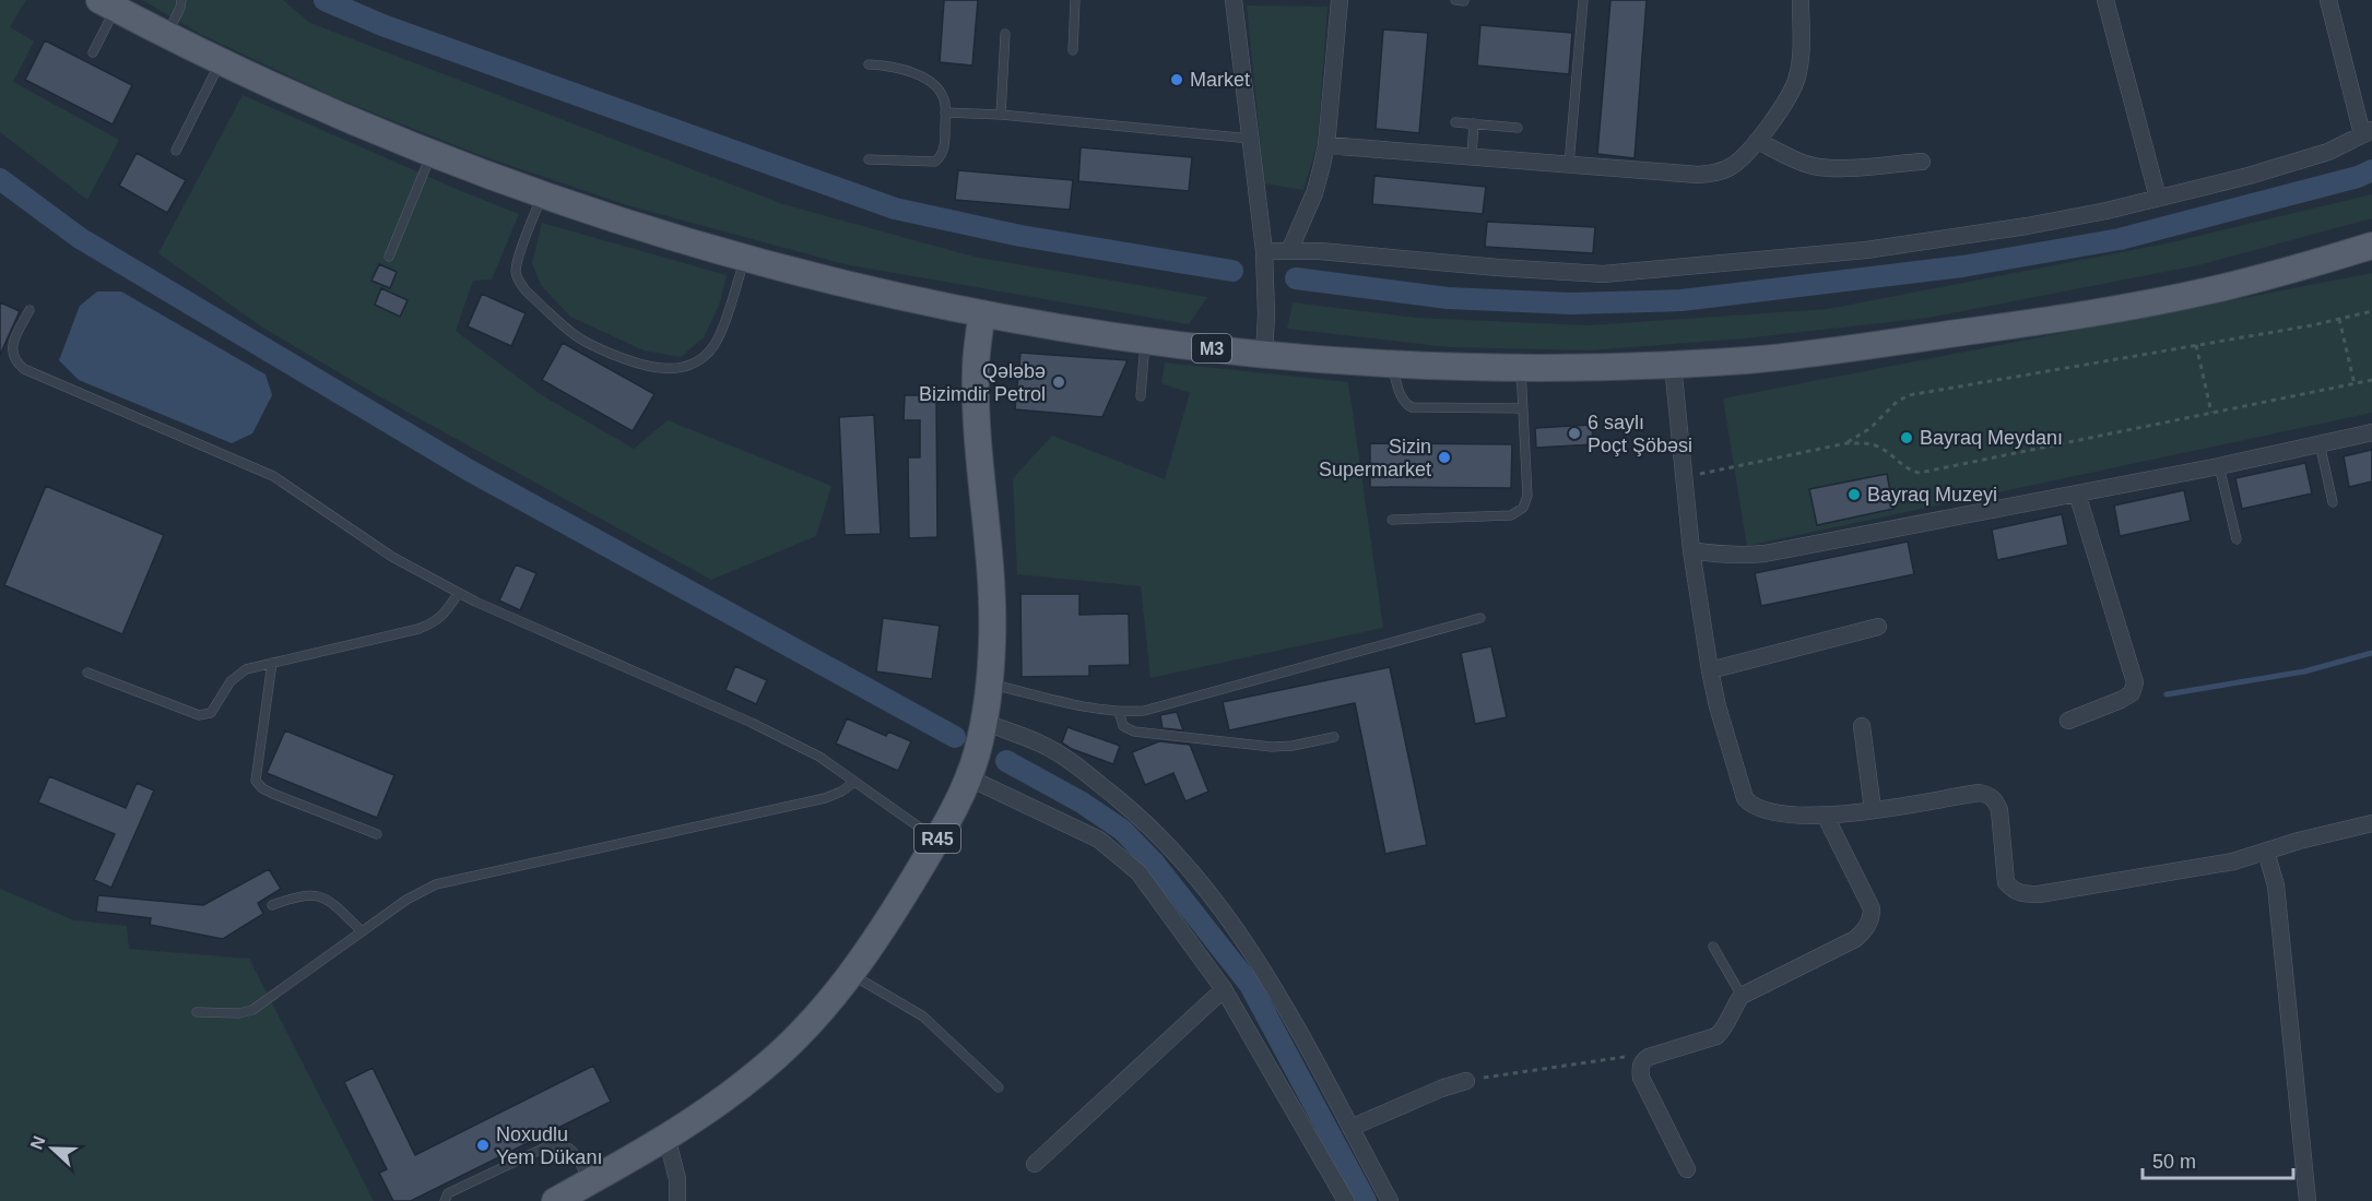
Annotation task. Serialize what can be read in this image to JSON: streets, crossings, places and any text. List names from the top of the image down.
{
  "streets": {
    "main road": ["M3", "R45"]
  },
  "crossings": [
    ["M3", "R45"]
  ],
  "places": [
    "Market",
    "Qələbə Bizimdir Petrol",
    "6 saylı Poçt Şöbəsi",
    "Bayraq Meydanı",
    "Sizin Supermarket",
    "Bayraq Muzeyi",
    "Noxudlu Yem Dükanı"
  ],
  "scale_bar": "50 m",
  "north": "left"
}
